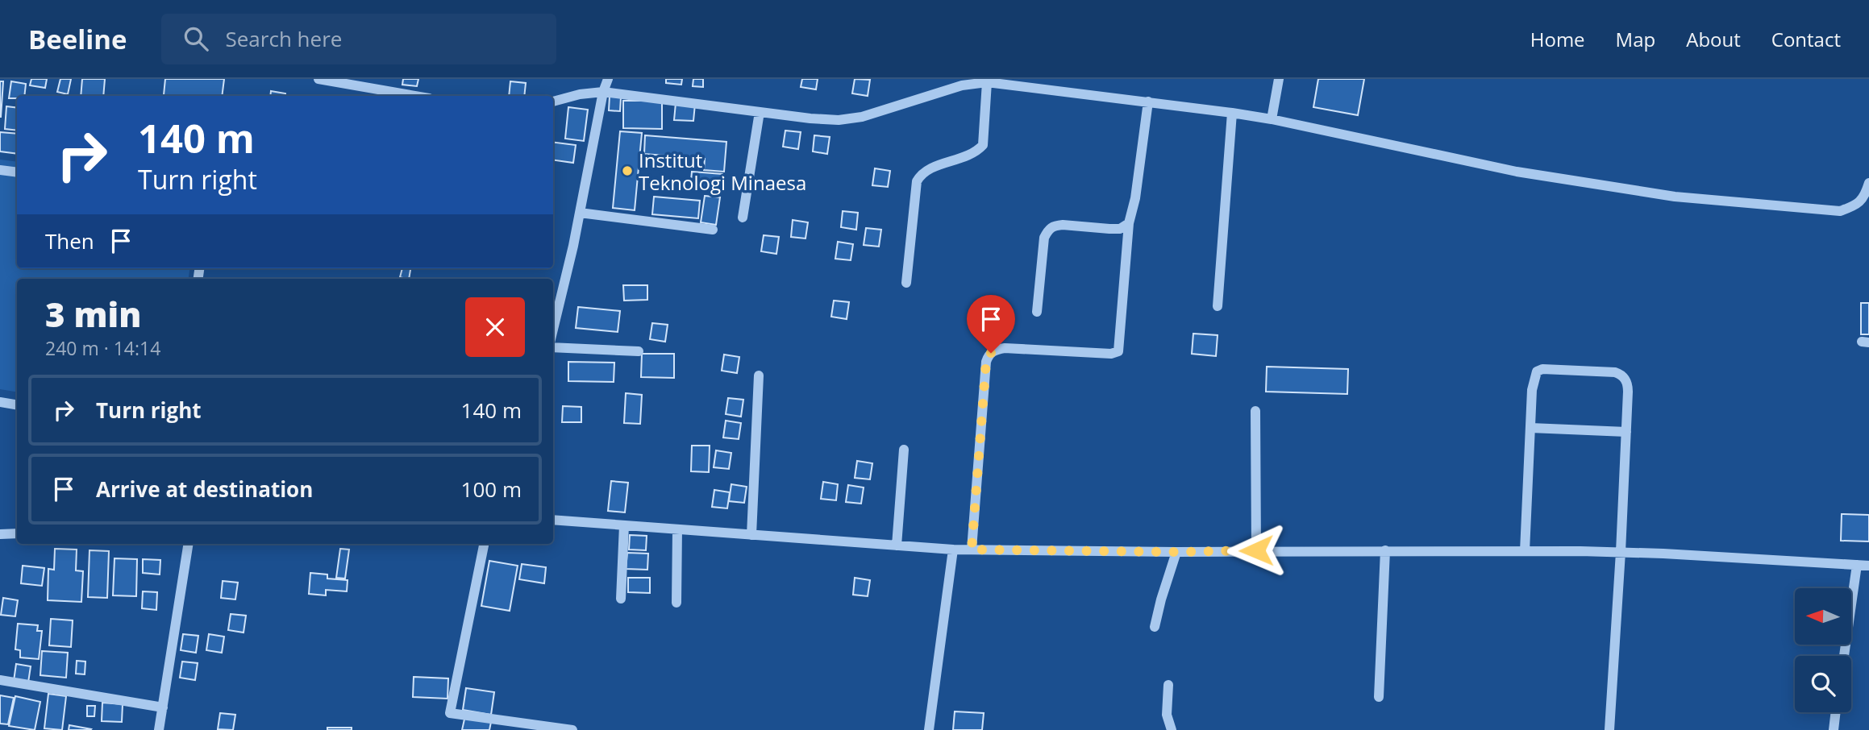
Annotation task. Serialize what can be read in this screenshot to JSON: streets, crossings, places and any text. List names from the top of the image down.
{
  "places": ["Institut Teknologi Minaesa"],
  "north": "left",
  "page": {
    "header": "Beeline",
    "search": "Search here",
    "nav": [
      "Home",
      "Map",
      "About",
      "Contact"
    ],
    "turn": ["140 m", "Turn right"],
    "then": "Then",
    "heading": ["3 min", "240 m · 14:14"],
    "list": [
      {
        "name": "Turn right",
        "value": "140 m"
      },
      {
        "name": "Arrive at destination",
        "value": "100 m"
      }
    ]
  }
}
